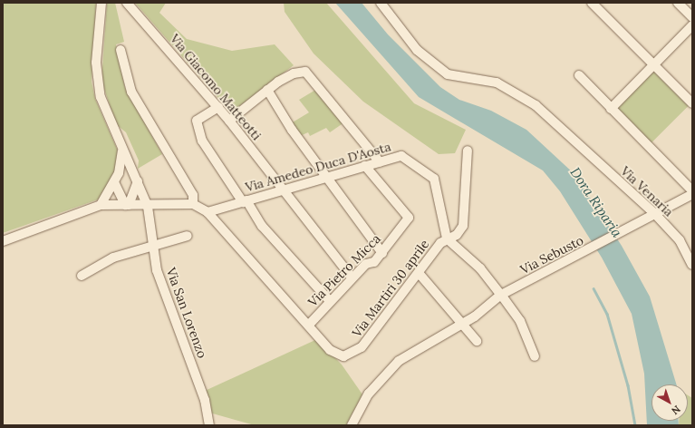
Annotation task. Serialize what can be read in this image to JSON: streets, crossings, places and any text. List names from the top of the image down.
{
  "streets": {
    "street": [
      "Via Giacomo Matteotti",
      "Via Amedeo Duca D'Aosta",
      "Via Venaria",
      "Via Sebusto",
      "Via Pietro Micca",
      "Via Martiri 30 aprile",
      "Via San Lorenzo"
    ]
  },
  "crossings": [
    ["Via Giacomo Matteotti", "Via Amedeo Duca D'Aosta"],
    ["Via Giacomo Matteotti", "Via Pietro Micca"],
    ["Via Amedeo Duca D'Aosta", "Via Pietro Micca"],
    ["Via Amedeo Duca D'Aosta", "Via Martiri 30 aprile"],
    ["Via Venaria", "Via Sebusto"],
    ["Via Pietro Micca", "Via Martiri 30 aprile"]
  ],
  "water": ["Dora Riparia"],
  "north": "bottom right"
}
